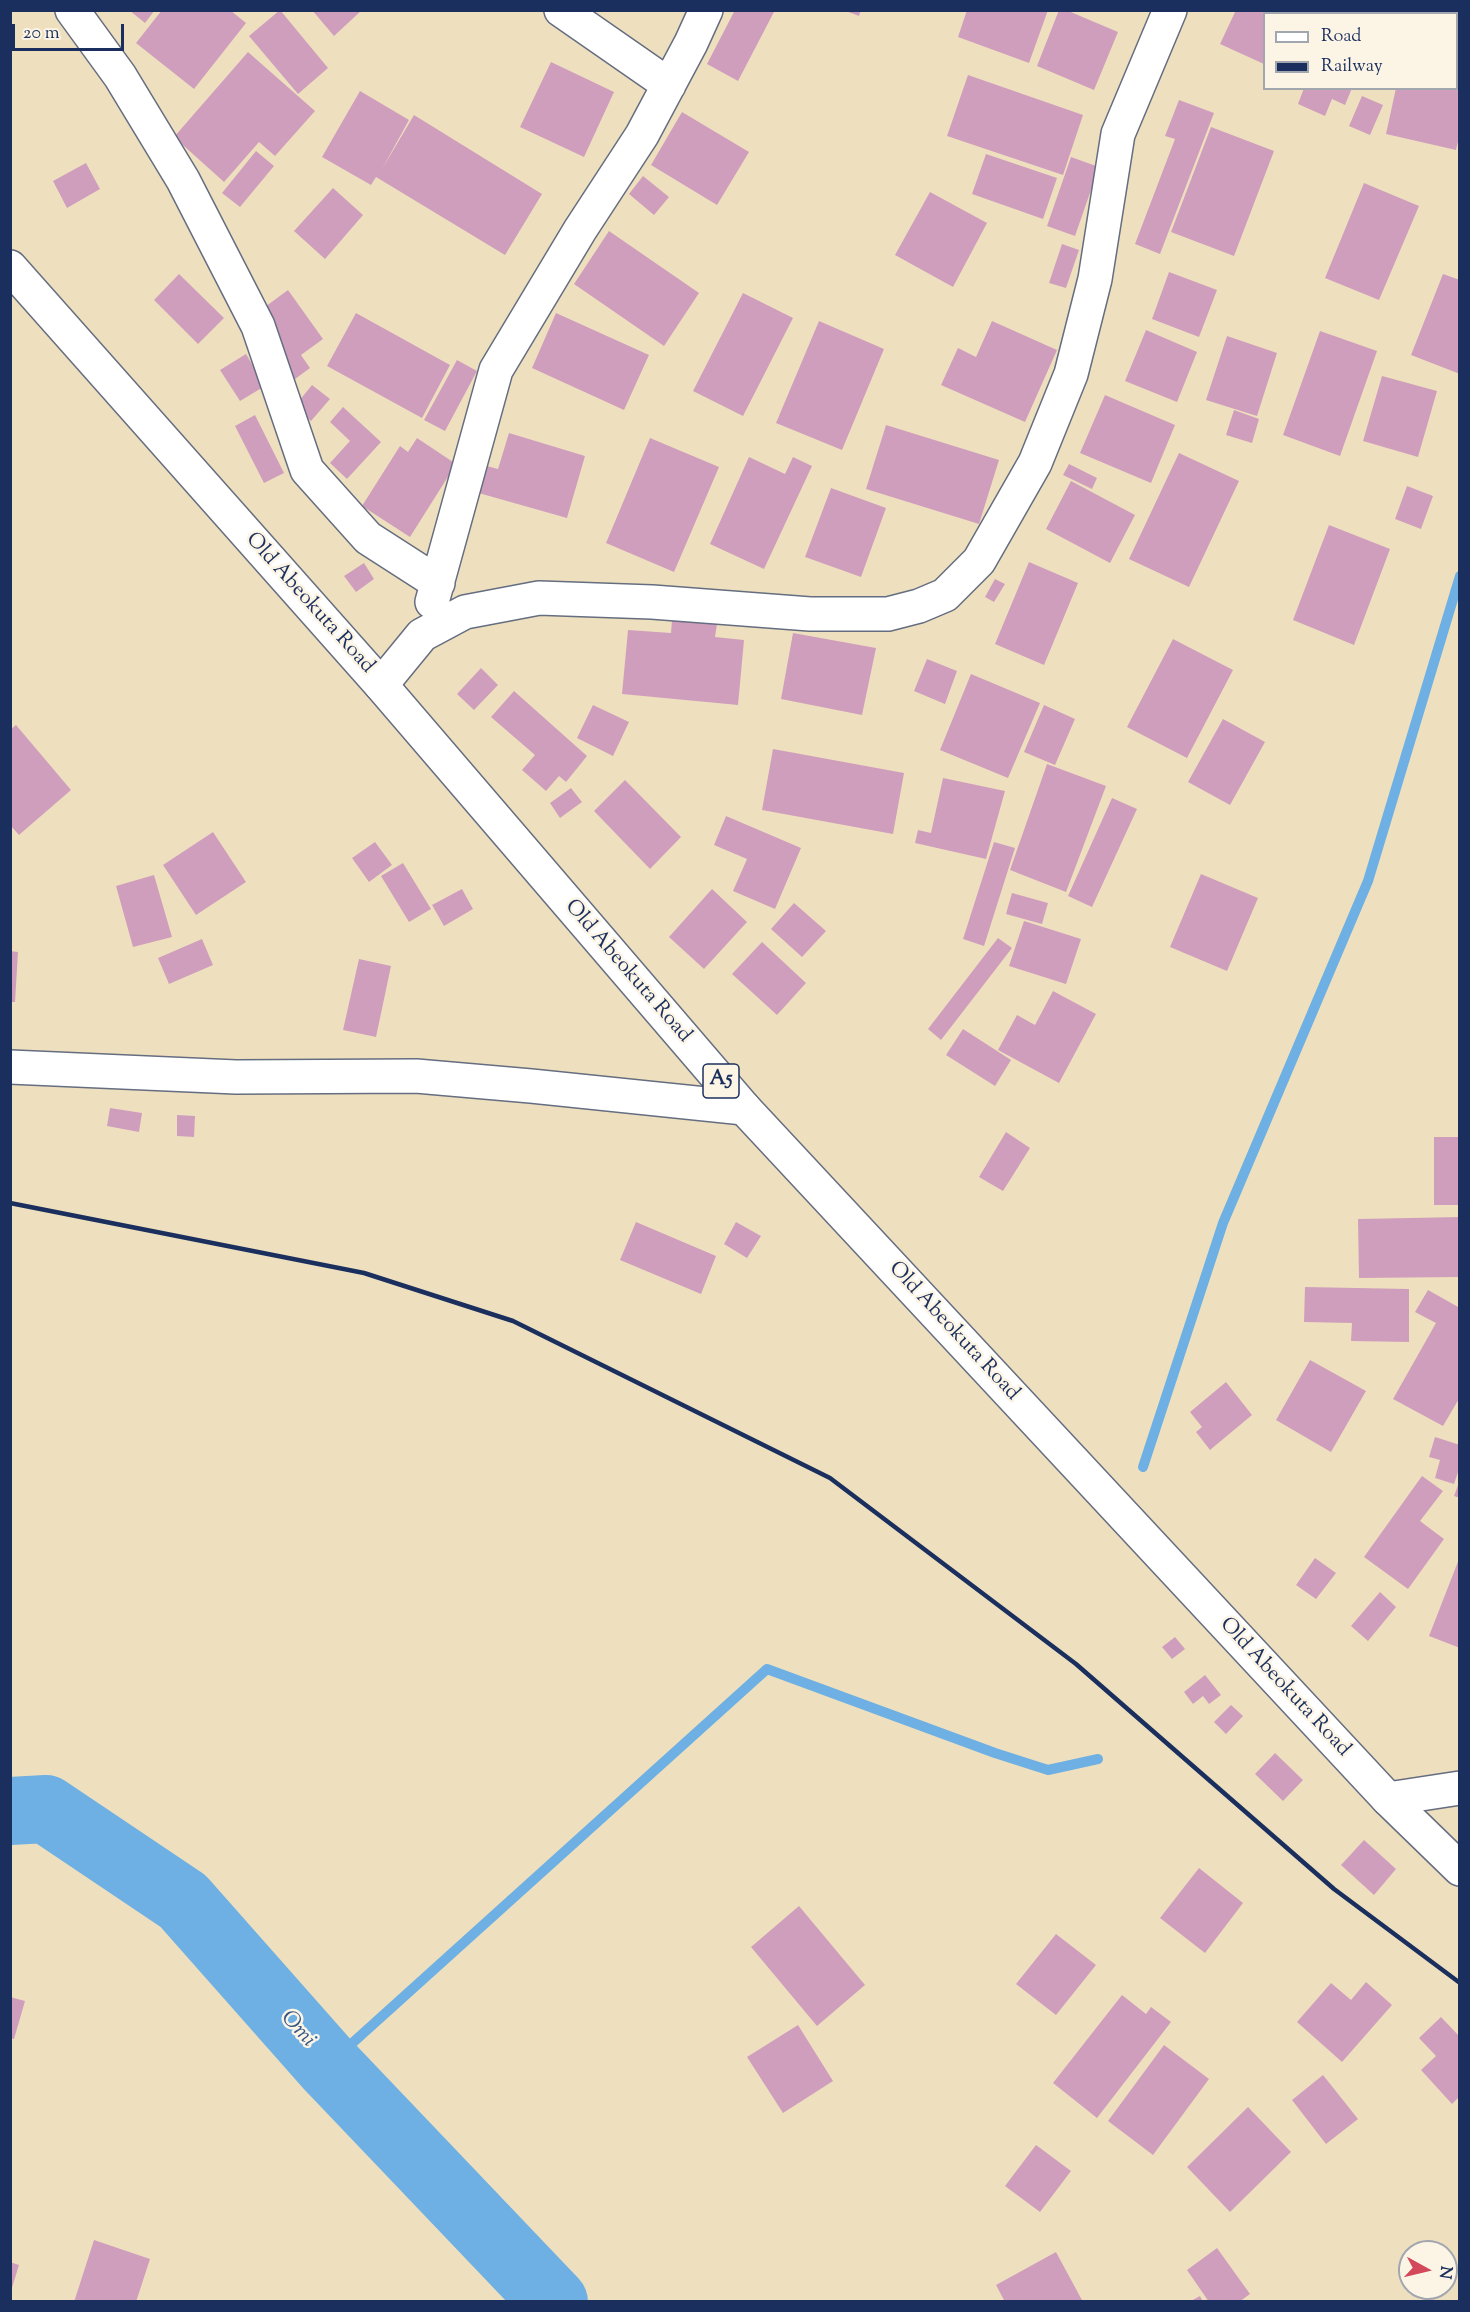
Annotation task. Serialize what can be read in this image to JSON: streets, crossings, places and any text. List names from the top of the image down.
{
  "streets": {
    "main road": ["Old Abeokuta Road", "A5"]
  },
  "water": ["Omi"],
  "legend": ["Road", "Railway"],
  "scale_bar": "20 m",
  "north": "right"
}
